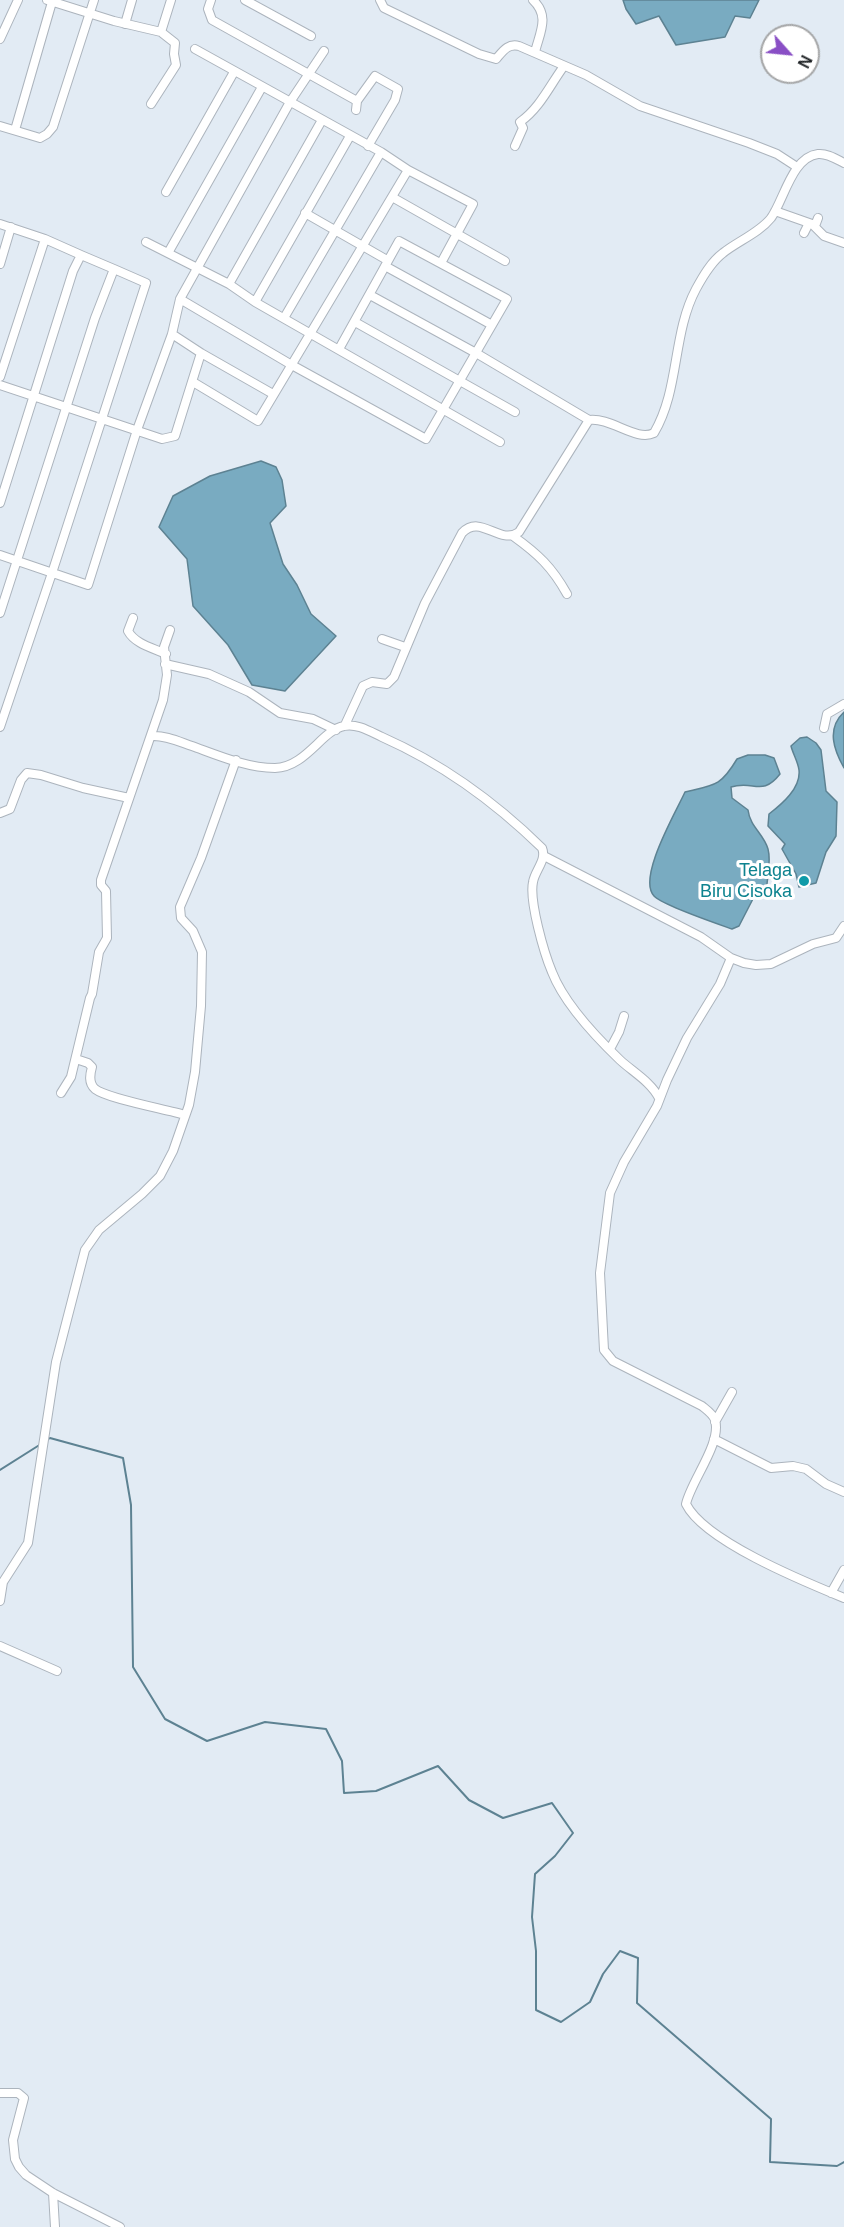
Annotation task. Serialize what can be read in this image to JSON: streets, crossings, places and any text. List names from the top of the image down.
{
  "places": ["Telaga Biru Cisoka"],
  "north": "bottom right"
}
